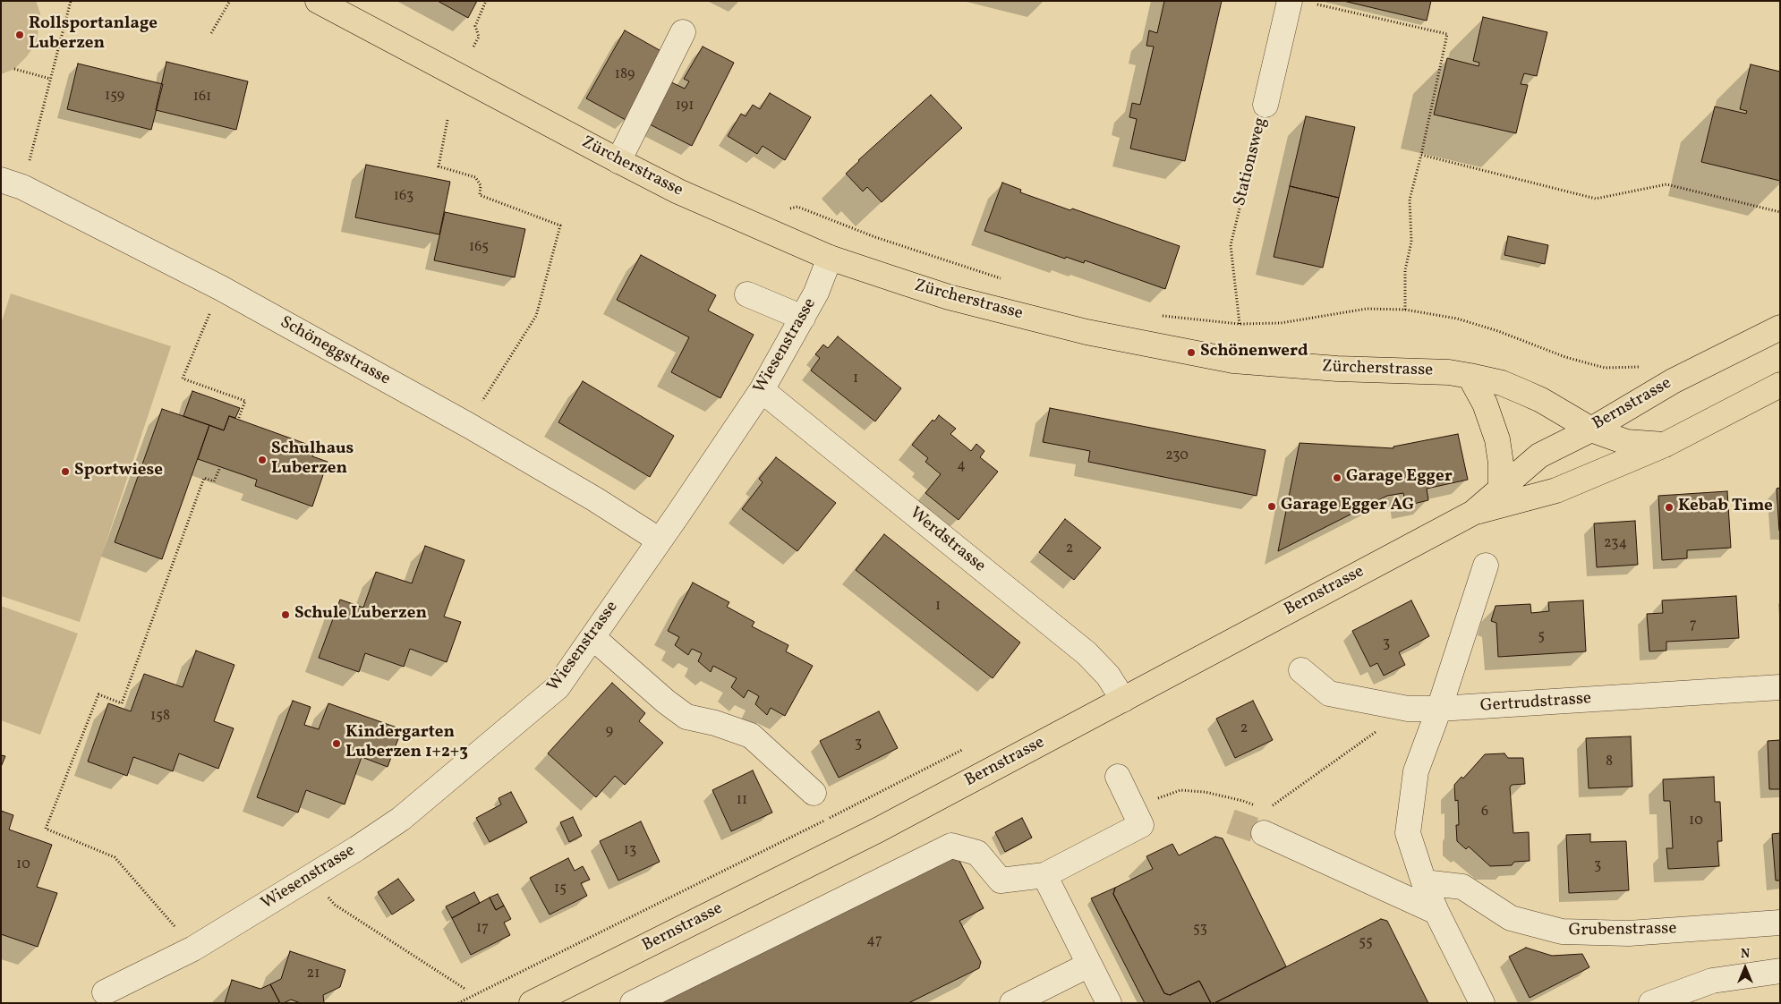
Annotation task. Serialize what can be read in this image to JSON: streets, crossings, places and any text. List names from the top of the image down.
{
  "streets": {
    "main road": ["Zürcherstrasse", "Bernstrasse"],
    "street": [
      "Stationsweg",
      "Wiesenstrasse",
      "Schöneggstrasse",
      "Werdstrasse",
      "Gertrudstrasse",
      "Grubenstrasse"
    ]
  },
  "crossings": [
    ["Zürcherstrasse", "Wiesenstrasse"],
    ["Zürcherstrasse", "Bernstrasse"],
    ["Wiesenstrasse", "Schöneggstrasse"],
    ["Wiesenstrasse", "Werdstrasse"],
    ["Bernstrasse", "Werdstrasse"]
  ],
  "places": [
    "Rollsportanlage Luberzen",
    "Schönenwerd",
    "Schulhaus Luberzen",
    "Sportwiese",
    "Garage Egger",
    "Garage Egger AG",
    "Kebab Time",
    "Schule Luberzen",
    "Kindergarten Luberzen 1+2+3"
  ],
  "house_numbers": [
    "189",
    "159",
    "161",
    "191",
    "163",
    "165",
    "1",
    "230",
    "4",
    "234",
    "2",
    "1",
    "7",
    "5",
    "3",
    "158",
    "2",
    "9",
    "3",
    "8",
    "11",
    "6",
    "10",
    "13",
    "10",
    "3",
    "15",
    "17",
    "53",
    "47",
    "55",
    "21"
  ],
  "north": "top"
}
